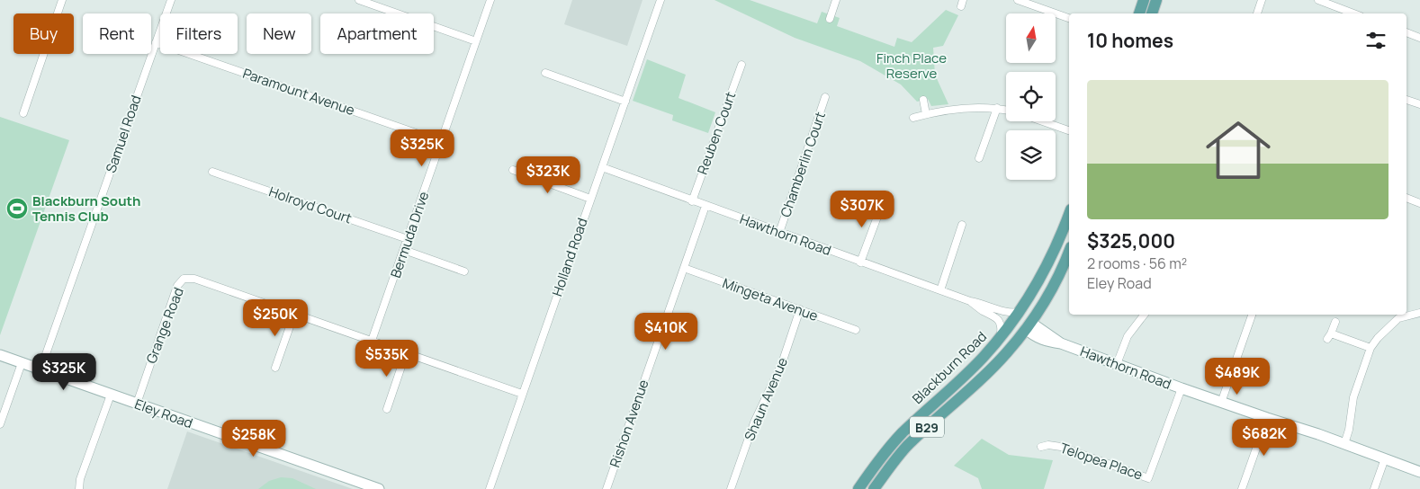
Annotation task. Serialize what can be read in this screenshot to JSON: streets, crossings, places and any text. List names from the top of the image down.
{
  "streets": {
    "main road": [
      "Hawthorn Road",
      "Blackburn Road",
      "Eley Road",
      "B29"
    ],
    "street": [
      "Paramount Avenue",
      "Reuben Court",
      "Samuel Road",
      "Chamberlin Court",
      "Holroyd Court",
      "Bermuda Drive",
      "Holland Road",
      "Mingeta Avenue",
      "Grange Road",
      "Shaun Avenue",
      "Rishon Avenue",
      "Telopea Place"
    ]
  },
  "crossings": [
    ["Paramount Avenue", "Samuel Road"],
    ["Paramount Avenue", "Bermuda Drive"],
    ["Reuben Court", "Hawthorn Road"],
    ["Samuel Road", "Eley Road"],
    ["Chamberlin Court", "Hawthorn Road"],
    ["Holroyd Court", "Bermuda Drive"],
    ["Bermuda Drive", "Grange Road"],
    ["Hawthorn Road", "Holland Road"],
    ["Hawthorn Road", "Blackburn Road"],
    ["Hawthorn Road", "Rishon Avenue"],
    ["Hawthorn Road", "Telopea Place"],
    ["Holland Road", "Grange Road"],
    ["Mingeta Avenue", "Shaun Avenue"],
    ["Mingeta Avenue", "Rishon Avenue"],
    ["Grange Road", "Eley Road"]
  ],
  "parks": ["Finch Place Reserve"],
  "places": {
    "sports": ["Blackburn South Tennis Club"]
  },
  "north": "top",
  "page": {
    "chip": [
      "Buy",
      "Rent",
      "Filters",
      "New",
      "Apartment"
    ],
    "heading": "10 homes",
    "list": [
      {
        "name": "$325,000",
        "note": "2 rooms · 56 m² · Eley Road"
      }
    ],
    "price": [
      "$325K",
      "$323K",
      "$307K",
      "$250K",
      "$410K",
      "$535K",
      "$325K",
      "$489K",
      "$682K",
      "$258K"
    ]
  }
}
